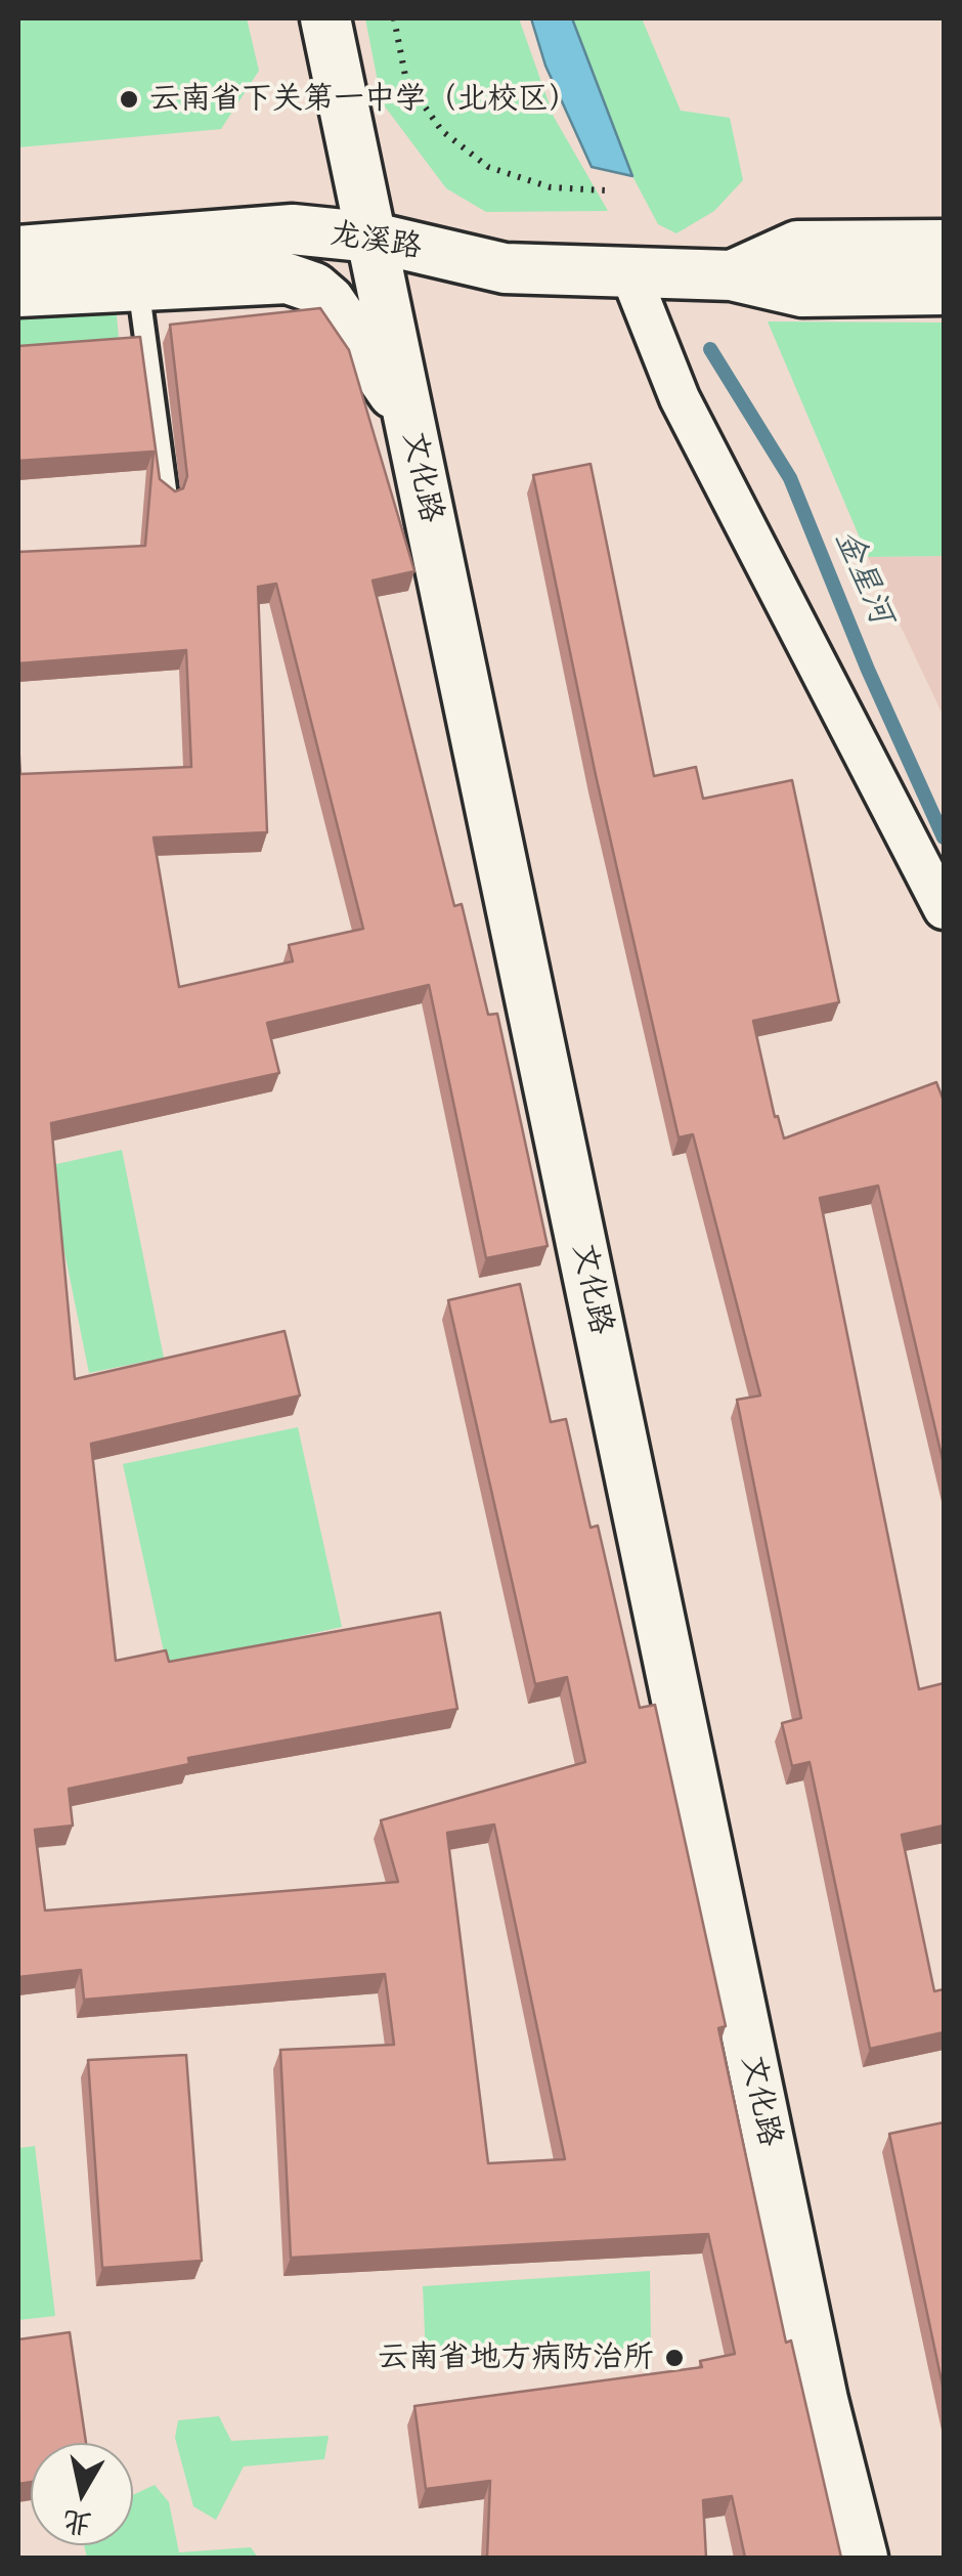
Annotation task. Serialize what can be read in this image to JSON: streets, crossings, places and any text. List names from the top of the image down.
{
  "streets": {
    "street": ["龙溪路", "文化路"]
  },
  "crossings": [
    ["龙溪路", "文化路"]
  ],
  "water": ["金星河"],
  "places": ["云南省下关第一中学（北校区）", "云南省地方病防治所"],
  "north": "bottom"
}
